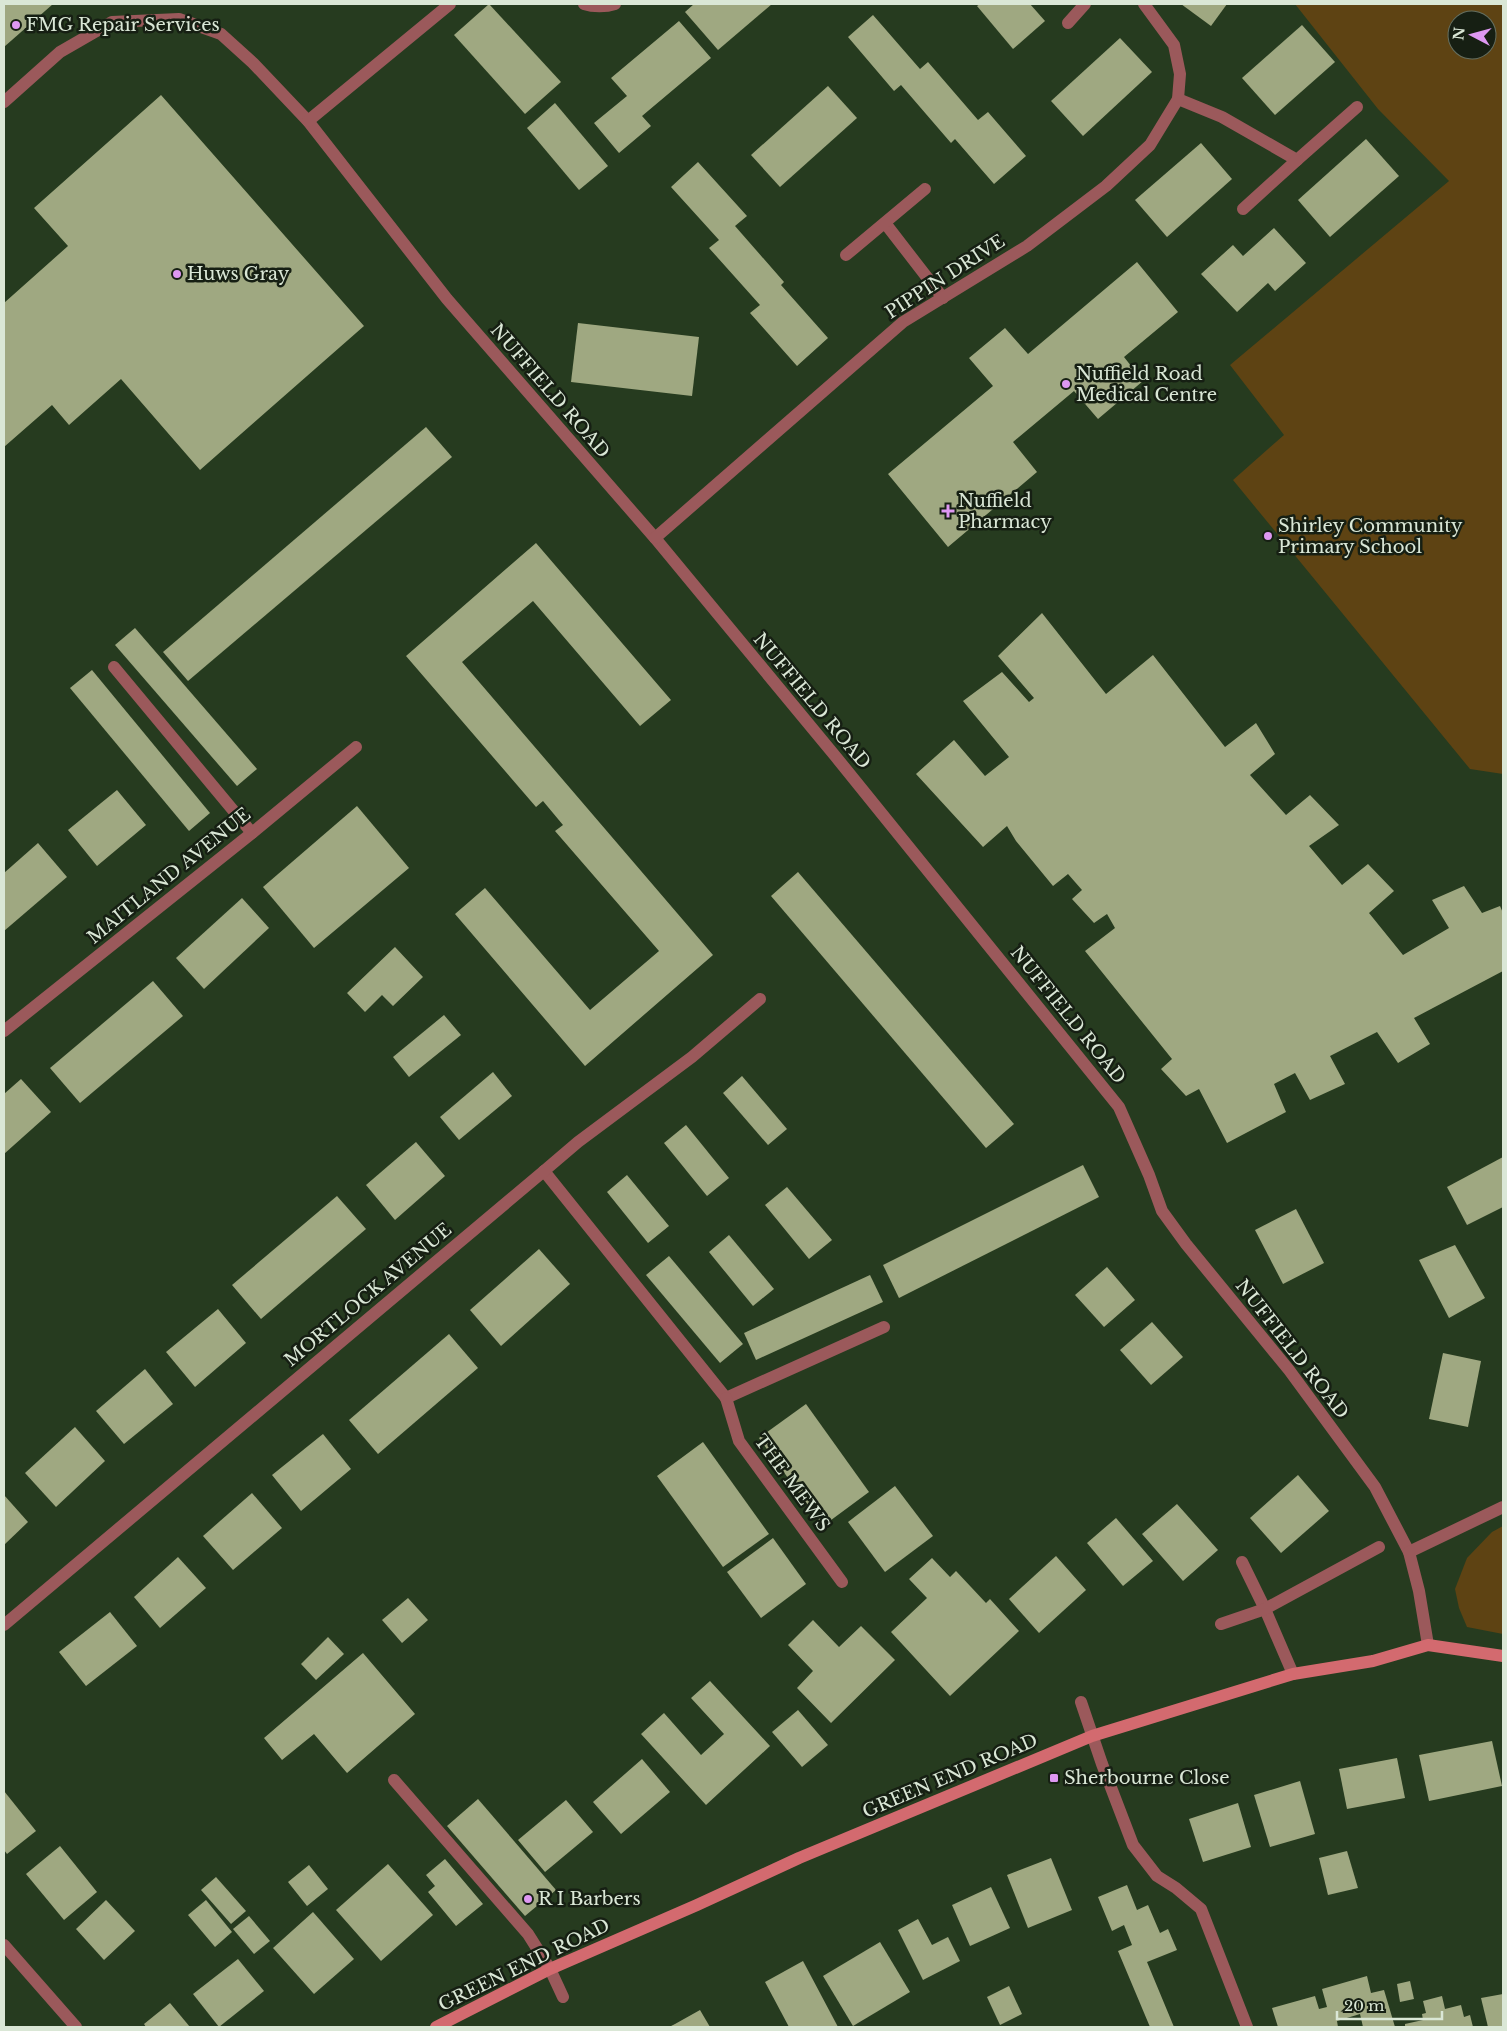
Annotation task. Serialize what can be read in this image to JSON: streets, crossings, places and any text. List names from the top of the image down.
{
  "streets": {
    "street": [
      "PIPPIN DRIVE",
      "NUFFIELD ROAD",
      "MAITLAND AVENUE",
      "MORTLOCK AVENUE",
      "THE MEWS",
      "GREEN END ROAD"
    ]
  },
  "crossings": [
    ["PIPPIN DRIVE", "NUFFIELD ROAD"],
    ["NUFFIELD ROAD", "GREEN END ROAD"]
  ],
  "places": {
    "other": [
      "FMG Repair Services",
      "Huws Gray",
      "Nuffield Road Medical Centre",
      "Shirley Community Primary School",
      "R I Barbers"
    ],
    "health": ["Nuffield Pharmacy"],
    "transit": ["Sherbourne Close"]
  },
  "scale_bar": "20 m",
  "north": "left"
}
